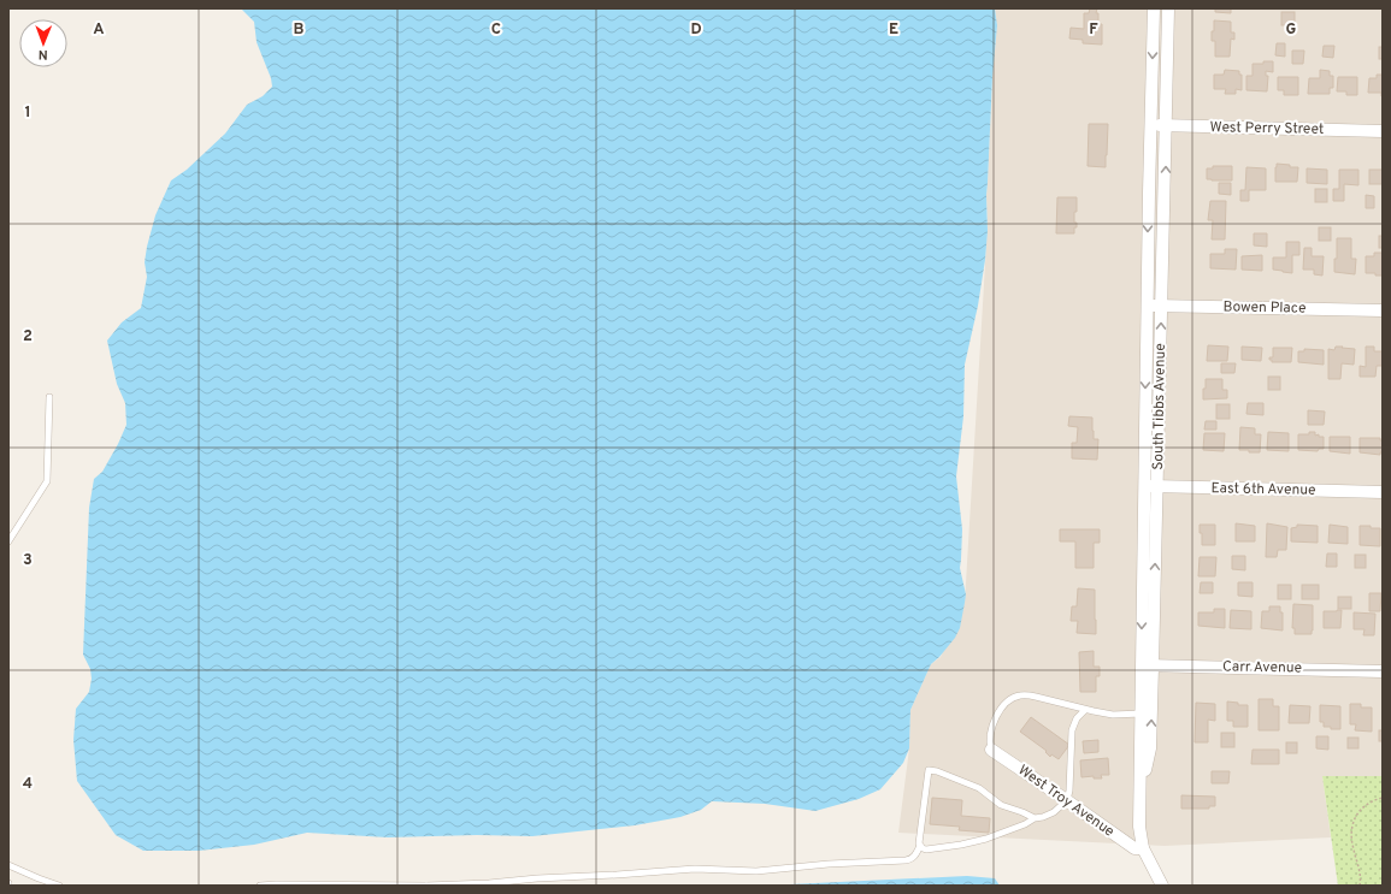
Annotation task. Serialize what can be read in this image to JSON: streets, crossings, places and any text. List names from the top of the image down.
{
  "streets": {
    "street": [
      "West Perry Street",
      "Bowen Place",
      "South Tibbs Avenue",
      "East 6th Avenue",
      "Carr Avenue",
      "West Troy Avenue"
    ]
  },
  "crossings": [
    ["West Perry Street", "South Tibbs Avenue"],
    ["Bowen Place", "South Tibbs Avenue"],
    ["South Tibbs Avenue", "East 6th Avenue"],
    ["South Tibbs Avenue", "Carr Avenue"],
    ["South Tibbs Avenue", "West Troy Avenue"]
  ],
  "north": "bottom",
  "grid": {
    "columns": [
      "A",
      "B",
      "C",
      "D",
      "E",
      "F",
      "G"
    ],
    "rows": [
      "1",
      "2",
      "3",
      "4"
    ]
  }
}
